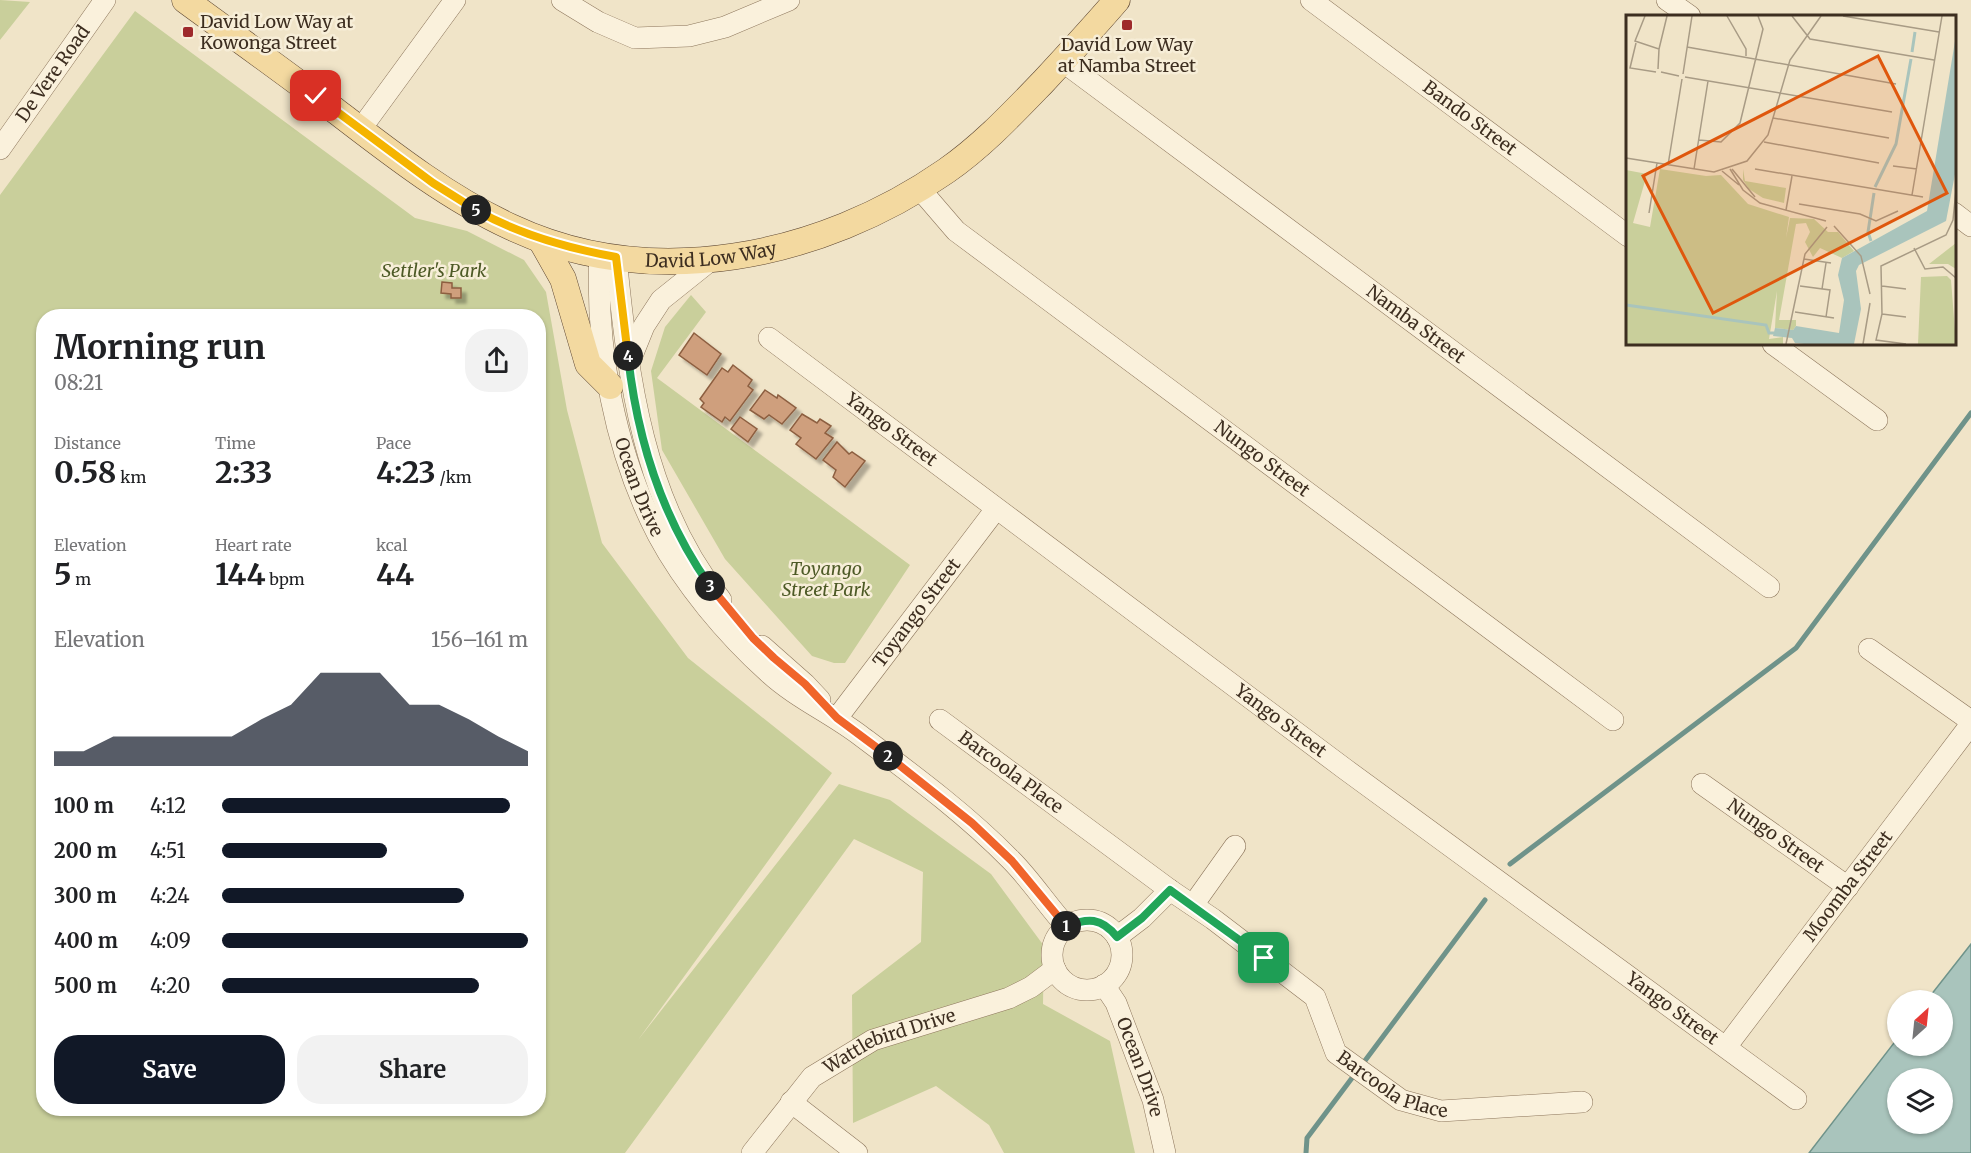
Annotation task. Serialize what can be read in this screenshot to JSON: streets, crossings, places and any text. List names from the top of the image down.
{
  "streets": {
    "main road": ["David Low Way"],
    "street": [
      "De Vere Road",
      "Bando Street",
      "Namba Street",
      "Yango Street",
      "Nungo Street",
      "Ocean Drive",
      "Toyango Street",
      "Barcoola Place",
      "Moomba Street",
      "Wattlebird Drive"
    ]
  },
  "crossings": [
    ["David Low Way", "Namba Street"],
    ["David Low Way", "Nungo Street"],
    ["David Low Way", "Ocean Drive"],
    ["Yango Street", "Toyango Street"],
    ["Yango Street", "Moomba Street"],
    ["Nungo Street", "Moomba Street"],
    ["Ocean Drive", "Toyango Street"],
    ["Ocean Drive", "Wattlebird Drive"]
  ],
  "parks": ["Settler's Park", "Toyango Street Park"],
  "places": {
    "transit": ["David Low Way at Namba Street", "David Low Way at Kowonga Street"]
  },
  "north": "top right",
  "page": {
    "pins": [
      "5",
      "4",
      "3",
      "2",
      "1"
    ],
    "heading": ["Morning run", "08:21"],
    "stats": [
      ["Distance", "0.58 km"],
      ["Time", "2:33"],
      ["Pace", "4:23 /km"],
      ["Elevation", "5 m"],
      ["Heart rate", "144 bpm"],
      ["kcal", "44"]
    ],
    "chart": ["Elevation", "156–161 m"],
    "list": [
      {
        "name": "100 m",
        "note": "4:12"
      },
      {
        "name": "200 m",
        "note": "4:51"
      },
      {
        "name": "300 m",
        "note": "4:24"
      },
      {
        "name": "400 m",
        "note": "4:09"
      },
      {
        "name": "500 m",
        "note": "4:20"
      }
    ],
    "buttons": ["Save", "Share"]
  }
}
